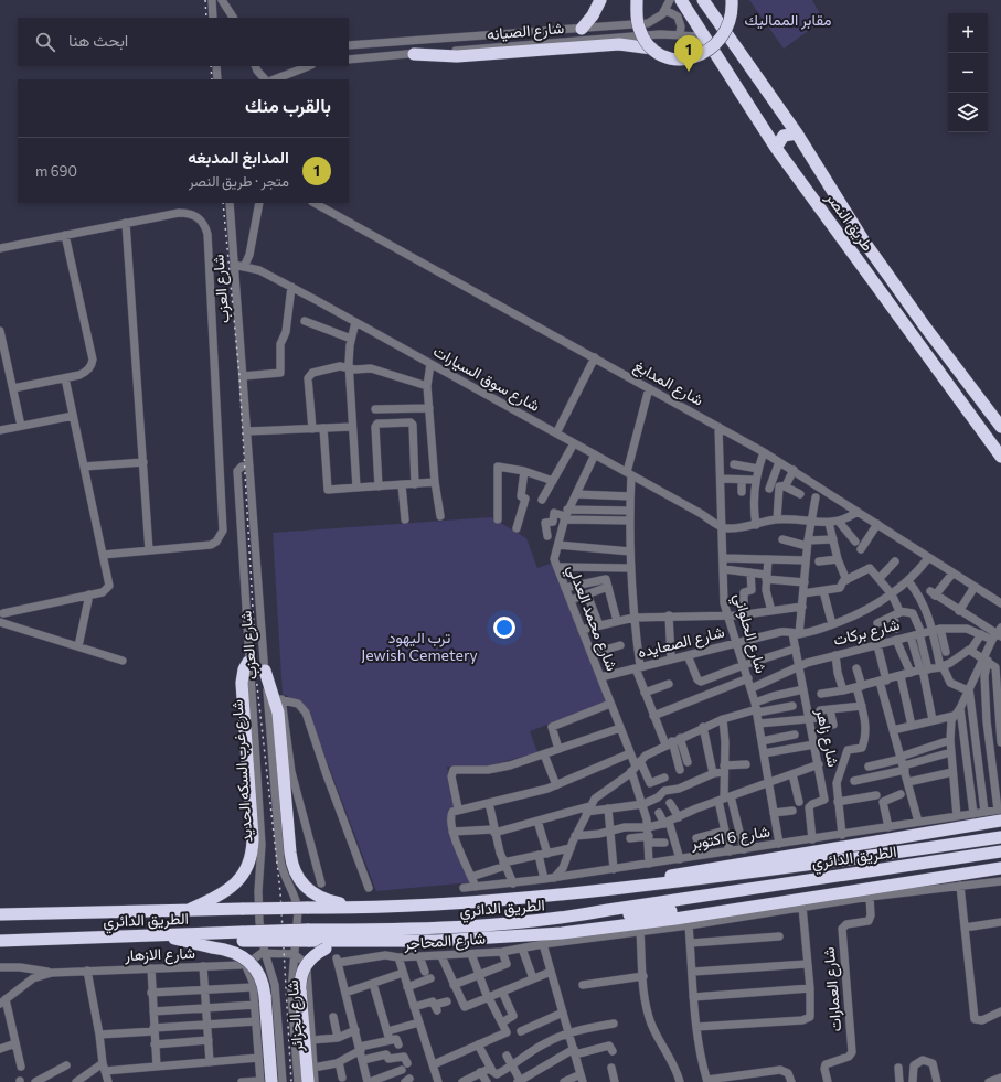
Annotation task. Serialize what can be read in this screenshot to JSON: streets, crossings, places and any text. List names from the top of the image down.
{
  "streets": {
    "highway": ["طريق النصر", "الطريق الدائري"],
    "street": [
      "شارع الصيانه",
      "شارع العزب",
      "شارع سوق السيارات",
      "شارع المدابغ",
      "شارع محمد العدلي",
      "شارع بركات",
      "شارع الحلواني",
      "شارع الصعايده",
      "شارع زاهر",
      "شارع غرب السكه الحديد",
      "شارع 6 اكتوبر",
      "شارع المحاجر",
      "شارع الازهار",
      "شارع العمارات",
      "شارع الجزائر"
    ]
  },
  "crossings": [
    ["شارع الصيانه", "طريق النصر"],
    ["شارع العزب", "شارع سوق السيارات"],
    ["شارع العزب", "شارع غرب السكه الحديد"],
    ["شارع العزب", "شارع الجزائر"],
    ["شارع سوق السيارات", "شارع محمد العدلي"],
    ["شارع سوق السيارات", "شارع الحلواني"],
    ["شارع المدابغ", "شارع الحلواني"],
    ["شارع المدابغ", "شارع الصعايده"],
    ["شارع محمد العدلي", "شارع الصعايده"],
    ["شارع بركات", "شارع الحلواني"],
    ["شارع بركات", "شارع زاهر"],
    ["شارع الحلواني", "شارع الصعايده"],
    ["شارع الحلواني", "شارع 6 اكتوبر"],
    ["شارع الصعايده", "شارع زاهر"],
    ["شارع غرب السكه الحديد", "شارع الازهار"],
    ["شارع المحاجر", "شارع العمارات"]
  ],
  "parks": ["مقابر المماليك", "ترب اليهود Jewish Cemetery"],
  "page": {
    "map_buttons": ["+", "−"],
    "search": "ابحث هنا",
    "pins": "1",
    "heading": "بالقرب منك",
    "list": [
      {
        "mark": "1",
        "name": "المدابغ المدبغه",
        "note": "متجر · طريق النصر",
        "value": "690 m"
      }
    ]
  }
}
